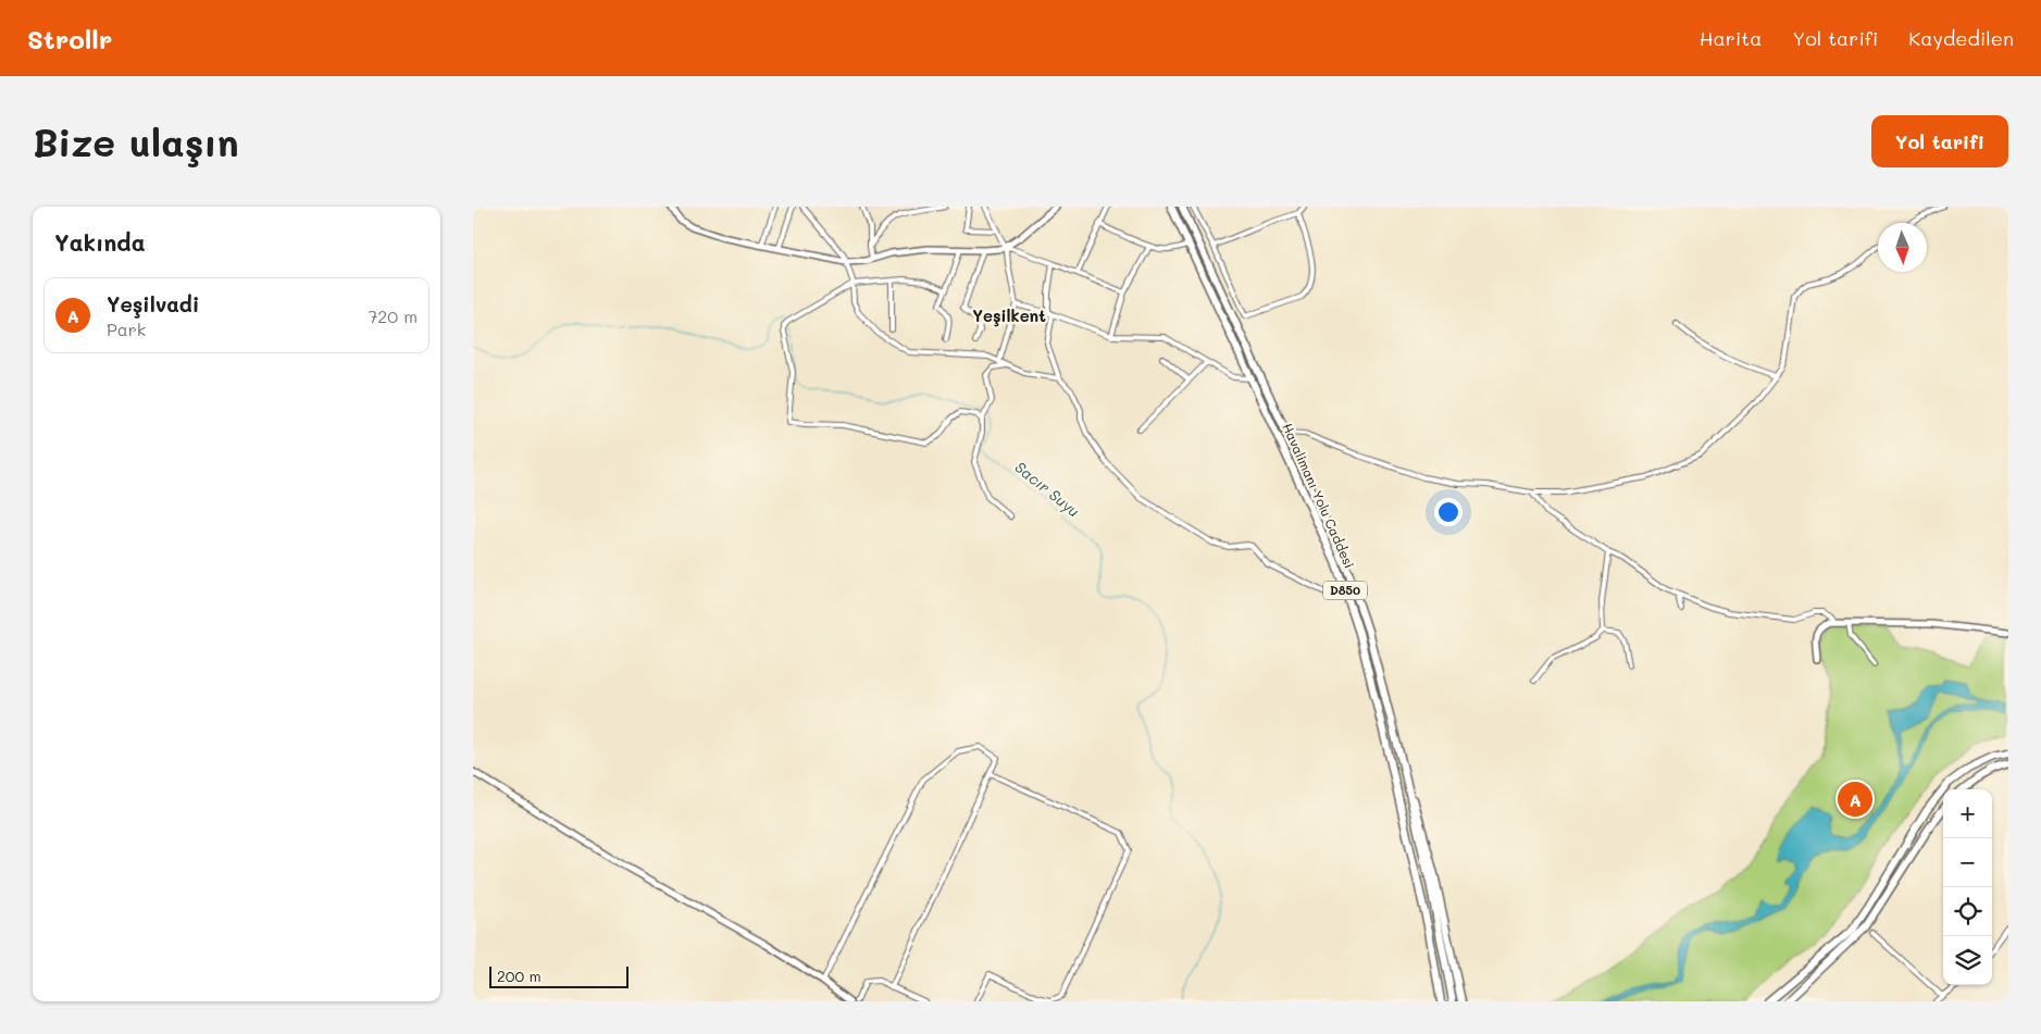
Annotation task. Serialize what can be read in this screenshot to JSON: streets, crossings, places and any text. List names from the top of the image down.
{
  "streets": {
    "main road": ["Havalimanı Yolu Caddesi", "D850"]
  },
  "districts": ["Yeşilkent"],
  "water": ["Sacır Suyu"],
  "scale_bar": "200 m",
  "north": "bottom",
  "page": {
    "header": "Strollr",
    "nav": ["Harita", "Yol tarifi", "Kaydedilen"],
    "buttons": "Yol tarifi",
    "title": "Bize ulaşın",
    "heading": "Yakında",
    "list": [
      {
        "mark": "A",
        "name": "Yeşilvadi",
        "note": "Park",
        "value": "720 m"
      }
    ],
    "pins": "A",
    "map_buttons": ["+", "−"],
    "scale": "200 m"
  }
}
